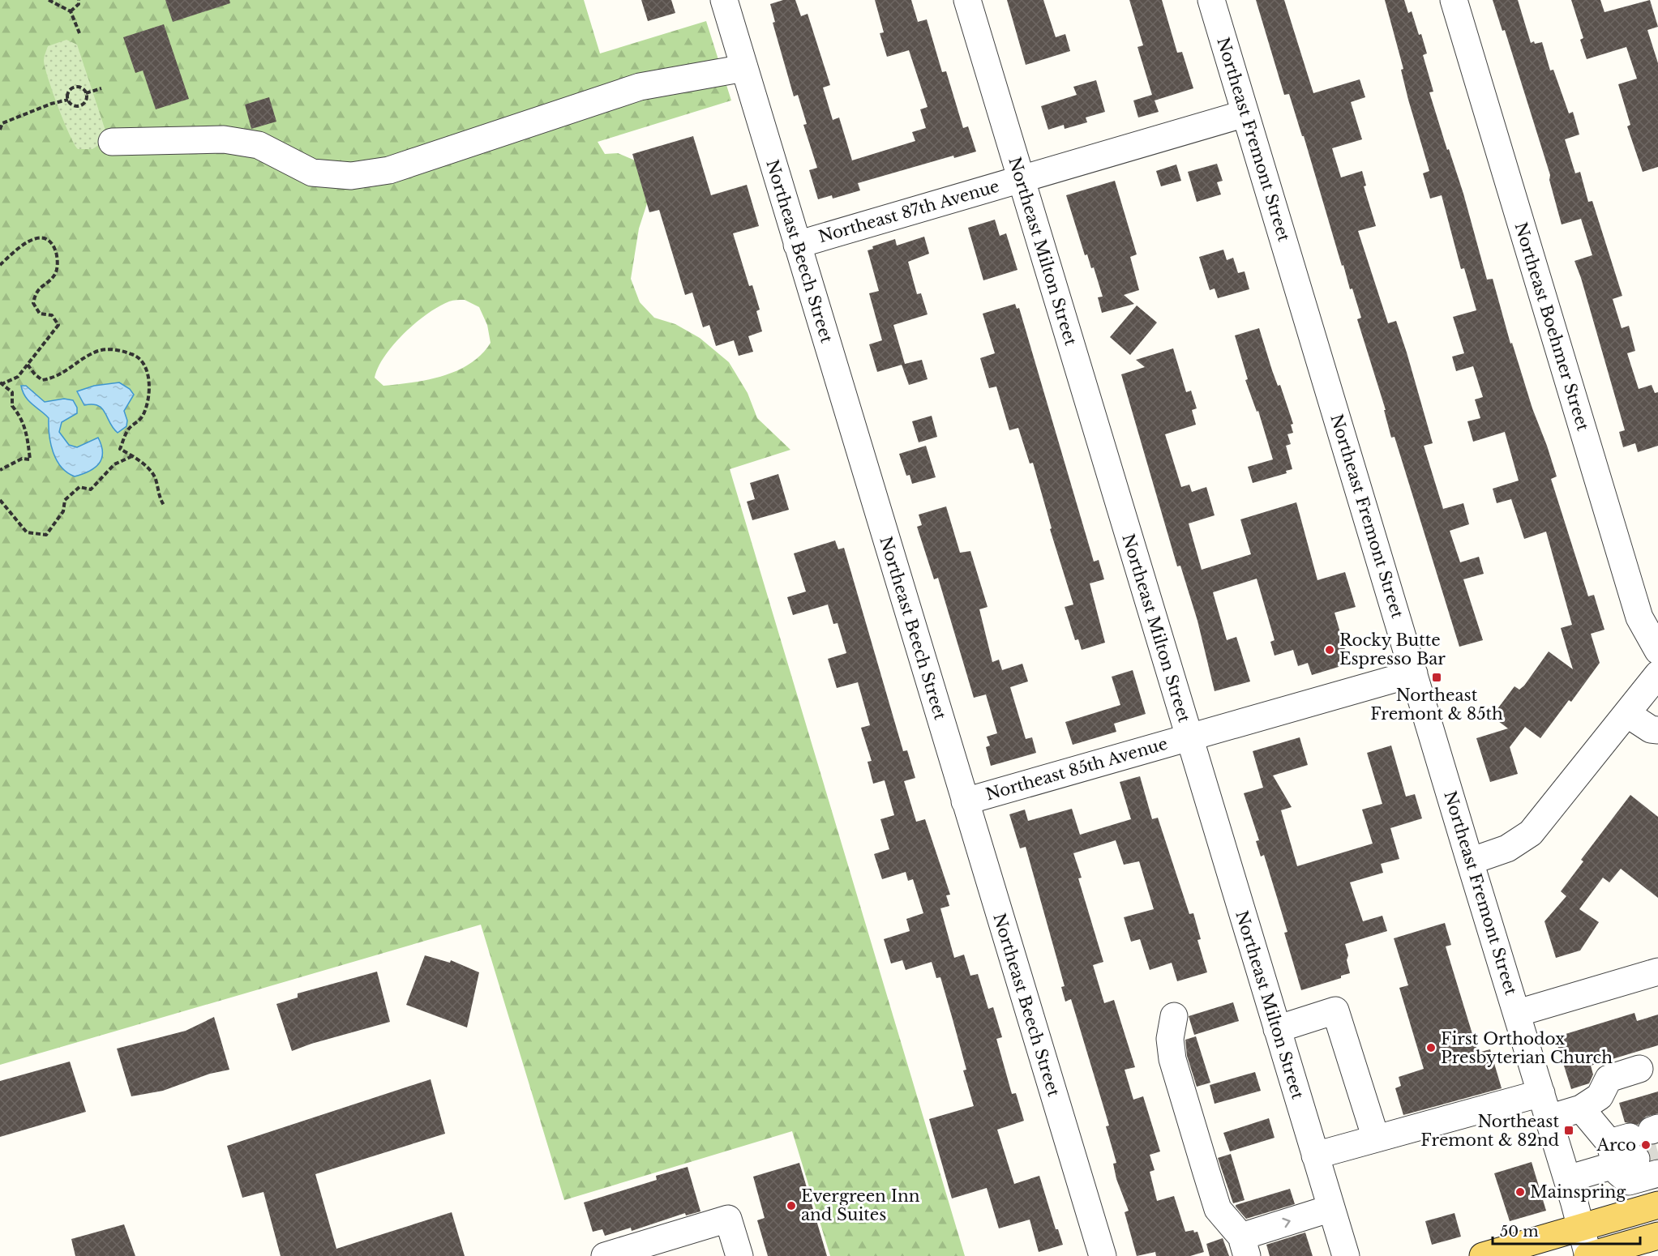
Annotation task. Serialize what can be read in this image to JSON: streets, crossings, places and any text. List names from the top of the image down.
{
  "streets": {
    "street": [
      "Northeast Fremont Street",
      "Northeast 87th Avenue",
      "Northeast Beech Street",
      "Northeast Milton Street",
      "Northeast Boehmer Street",
      "Northeast 85th Avenue"
    ]
  },
  "crossings": [
    ["Northeast Fremont Street", "Northeast 87th Avenue"],
    ["Northeast Fremont Street", "Northeast 85th Avenue"],
    ["Northeast 87th Avenue", "Northeast Beech Street"],
    ["Northeast 87th Avenue", "Northeast Milton Street"],
    ["Northeast Beech Street", "Northeast 85th Avenue"],
    ["Northeast Milton Street", "Northeast 85th Avenue"]
  ],
  "places": {
    "other": [
      "Rocky Butte Espresso Bar",
      "First Orthodox Presbyterian Church",
      "Arco",
      "Mainspring",
      "Evergreen Inn and Suites"
    ],
    "transit": ["Northeast Fremont & 85th", "Northeast Fremont & 82nd"]
  },
  "scale_bar": "50 m"
}
